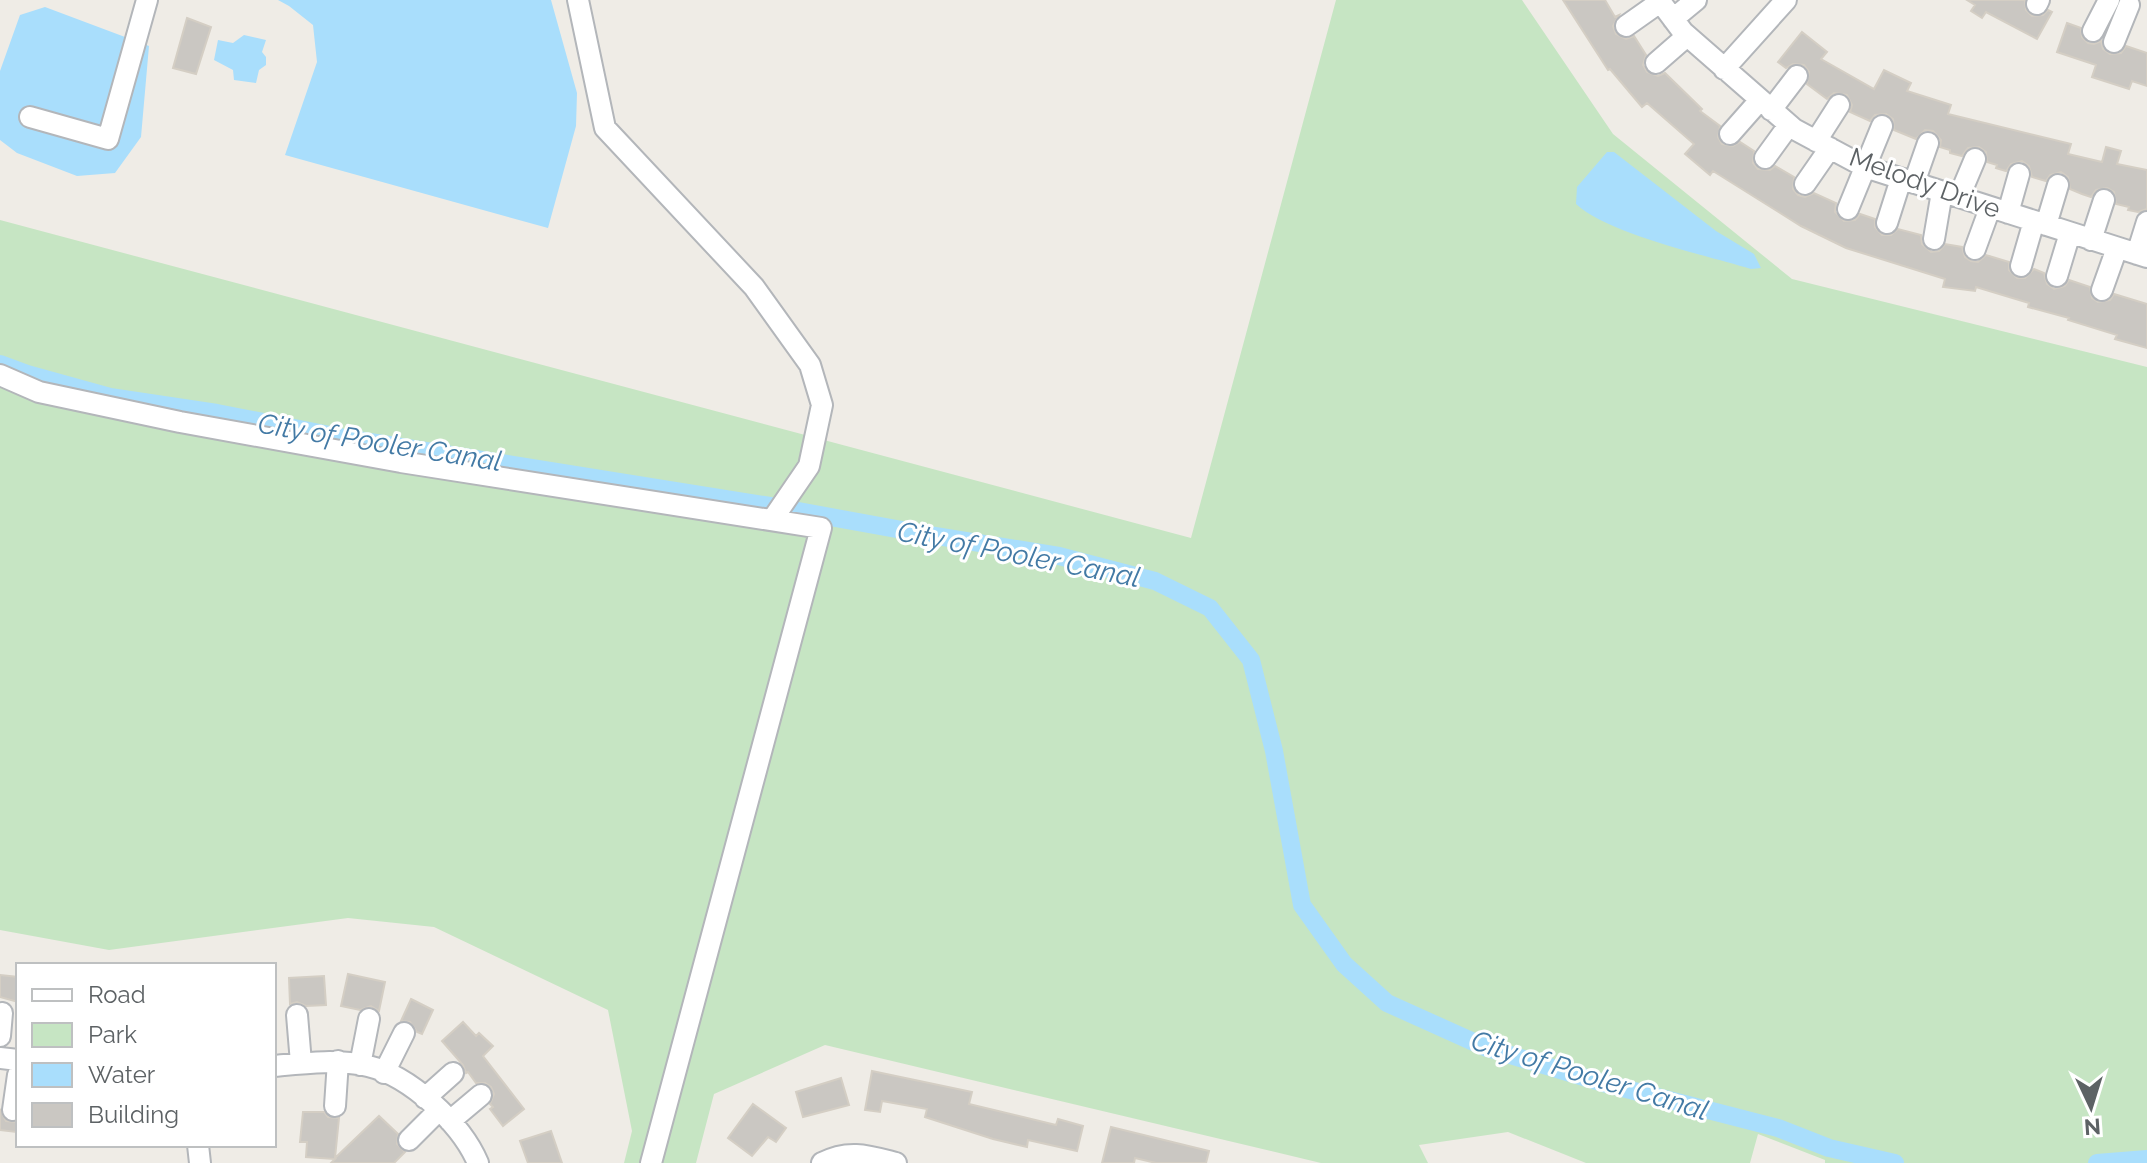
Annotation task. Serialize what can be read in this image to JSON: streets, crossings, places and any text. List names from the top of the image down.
{
  "streets": {
    "street": ["Melody Drive"]
  },
  "water": ["City of Pooler Canal"],
  "legend": [
    "Road",
    "Park",
    "Water",
    "Building"
  ],
  "north": "bottom"
}
